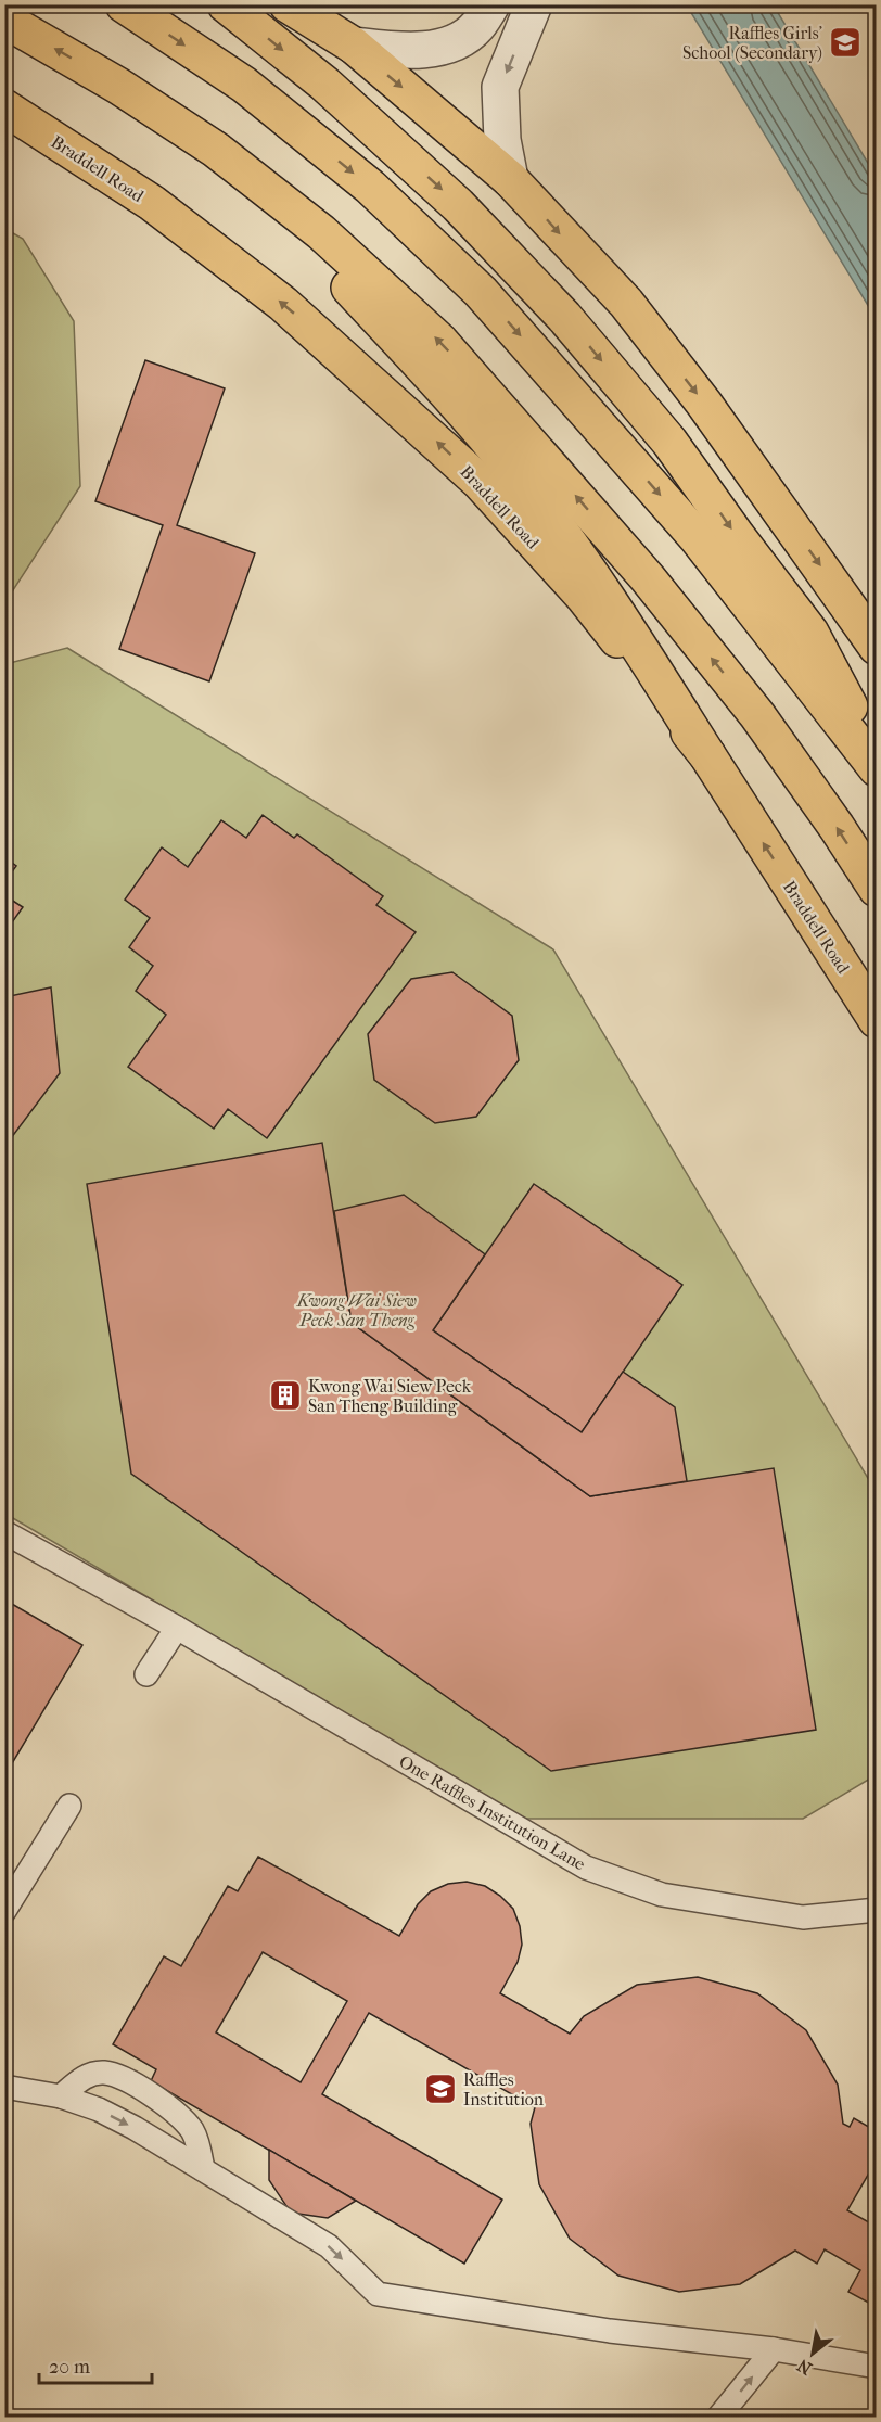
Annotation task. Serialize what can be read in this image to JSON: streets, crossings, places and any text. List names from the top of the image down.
{
  "streets": {
    "main road": ["Braddell Road"],
    "lane": ["One Raffles Institution Lane"]
  },
  "parks": ["Kwong Wai Siew Peck San Theng"],
  "places": {
    "school or university": ["Raffles Girls' School (Secondary)", "Raffles Institution"],
    "building": ["Kwong Wai Siew Peck San Theng Building"]
  },
  "scale_bar": "20 m",
  "north": "bottom left"
}
